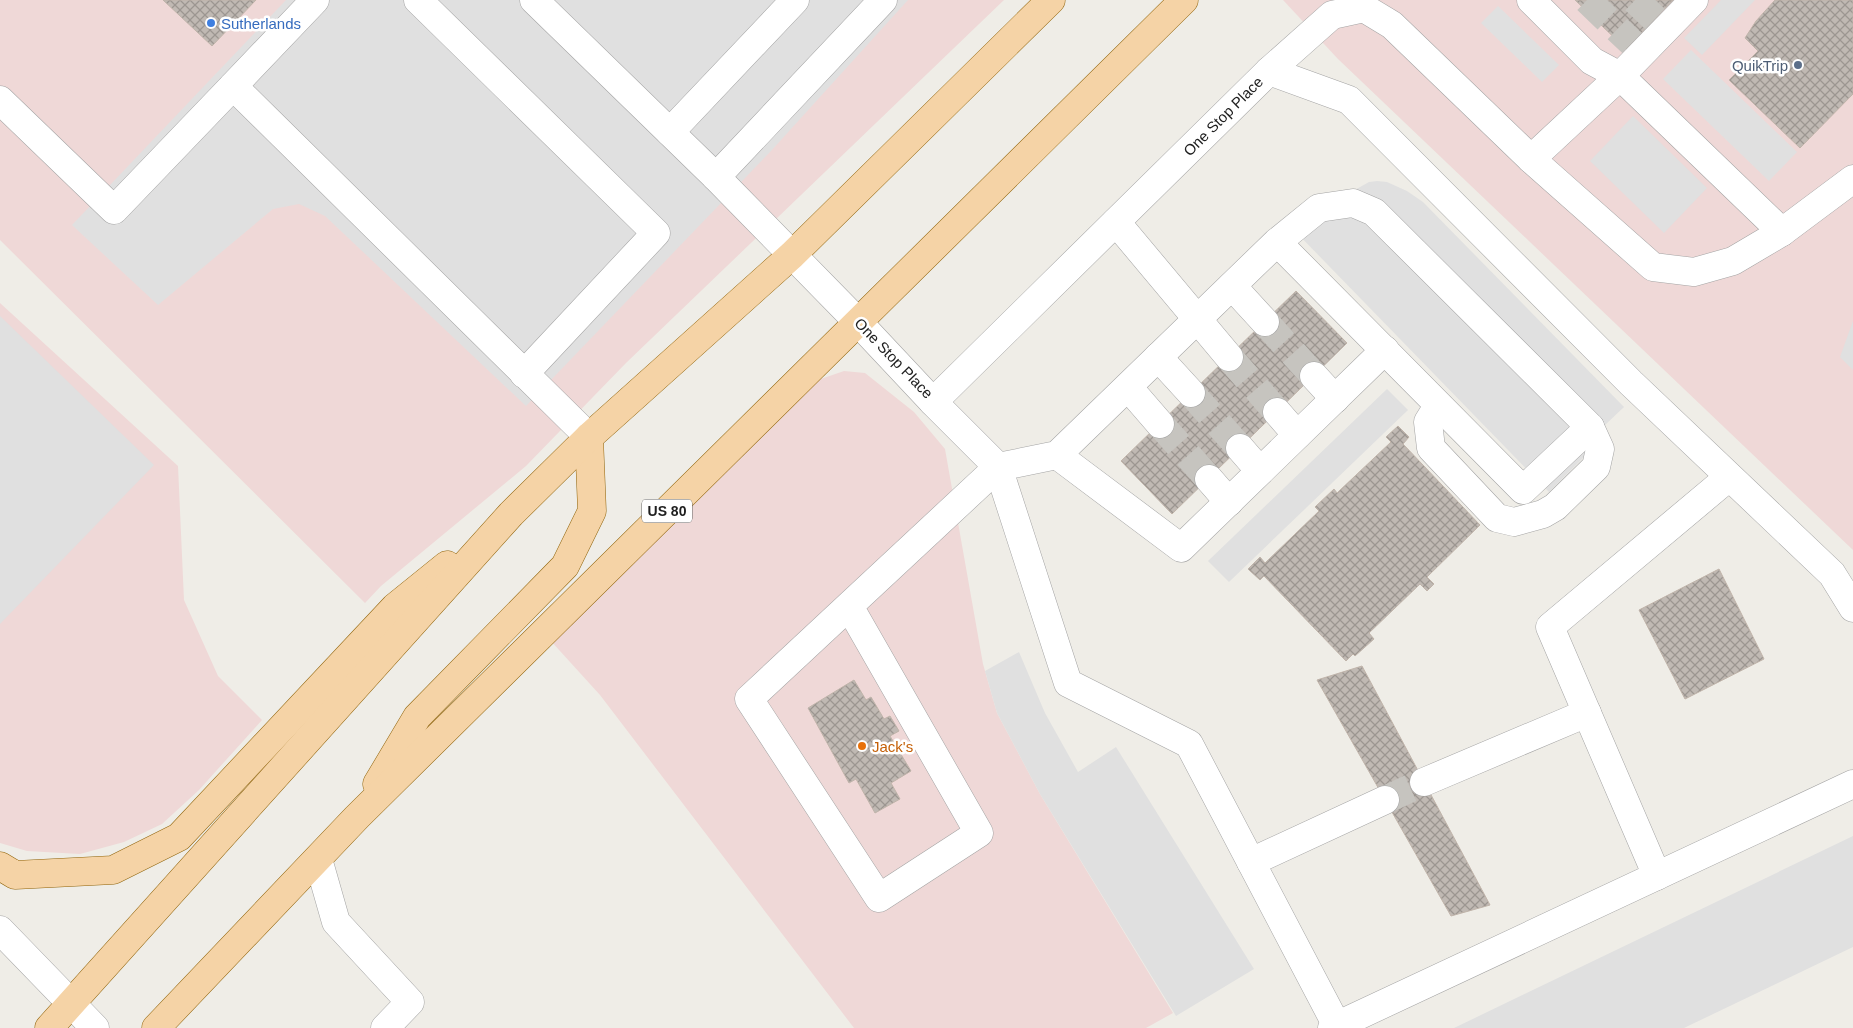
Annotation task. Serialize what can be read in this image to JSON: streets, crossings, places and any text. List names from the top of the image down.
{
  "streets": {
    "main road": ["US 80"],
    "street": ["One Stop Place"]
  },
  "crossings": [
    ["One Stop Place", "US 80"]
  ],
  "places": ["Sutherlands", "QuikTrip", "Jack's"]
}
